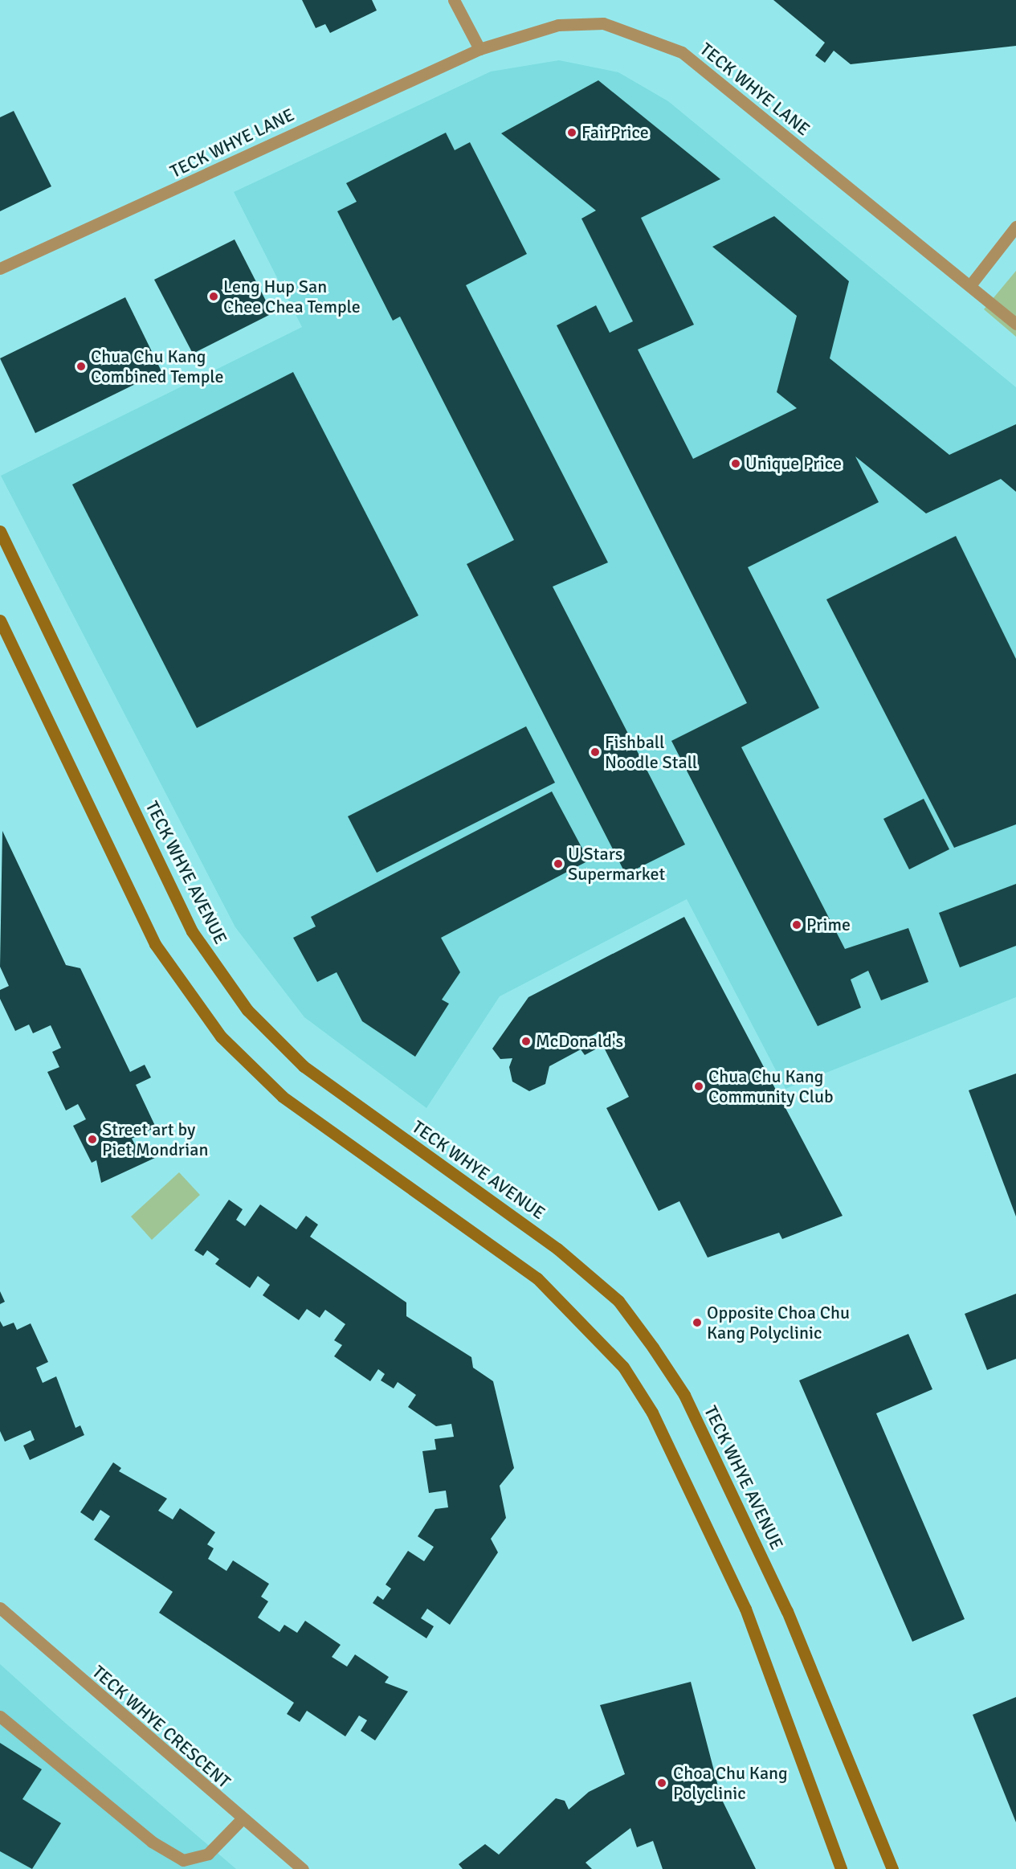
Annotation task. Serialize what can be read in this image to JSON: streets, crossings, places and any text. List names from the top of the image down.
{
  "streets": {
    "main road": ["TECK WHYE AVENUE"],
    "street": ["TECK WHYE LANE", "TECK WHYE CRESCENT"]
  },
  "places": [
    "FairPrice",
    "Leng Hup San Chee Chea Temple",
    "Chua Chu Kang Combined Temple",
    "Unique Price",
    "Fishball Noodle Stall",
    "U Stars Supermarket",
    "Prime",
    "McDonald's",
    "Chua Chu Kang Community Club",
    "Street art by Piet Mondrian",
    "Opposite Choa Chu Kang Polyclinic",
    "Choa Chu Kang Polyclinic"
  ]
}
